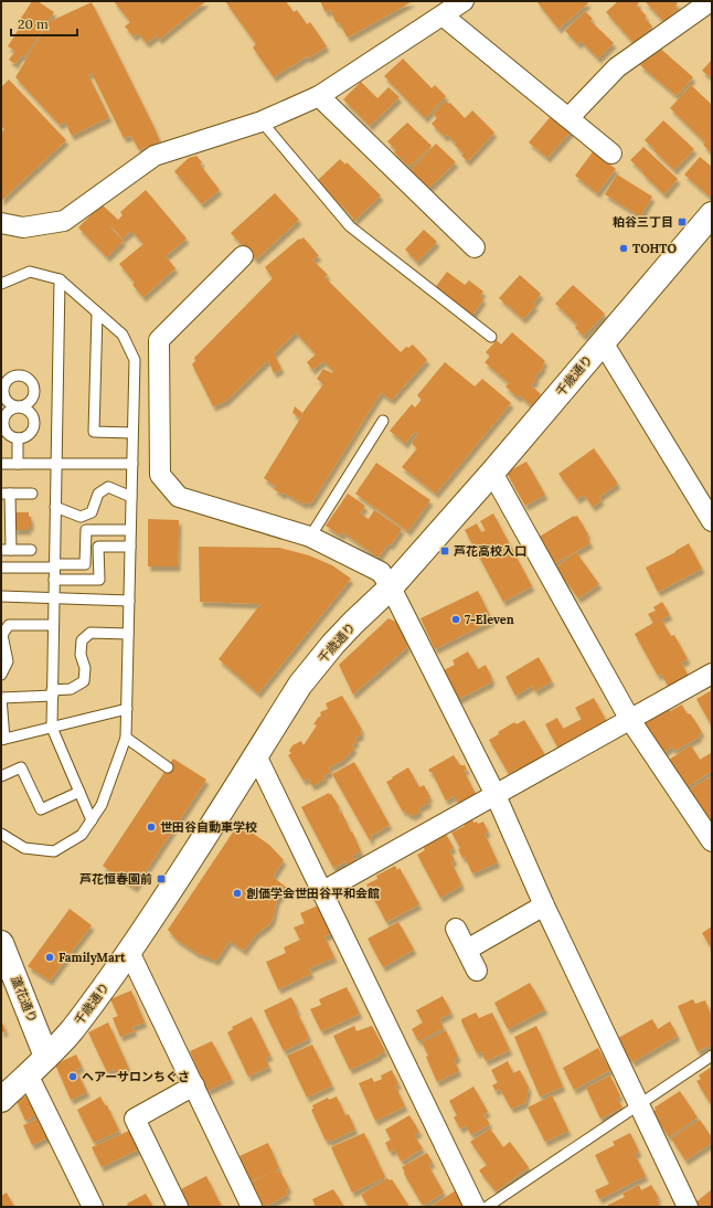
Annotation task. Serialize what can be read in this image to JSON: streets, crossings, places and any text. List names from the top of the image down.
{
  "streets": {
    "street": ["千歳通り", "蘆花通り"]
  },
  "crossings": [
    ["千歳通り", "蘆花通り"]
  ],
  "places": {
    "transit": ["粕谷三丁目", "芦花高校入口", "芦花恒春園前"],
    "other": [
      "TOHTO",
      "7-Eleven",
      "世田谷自動車学校",
      "創価学会世田谷平和会館",
      "FamilyMart",
      "ヘアーサロンちぐさ"
    ]
  },
  "scale_bar": "20 m"
}
